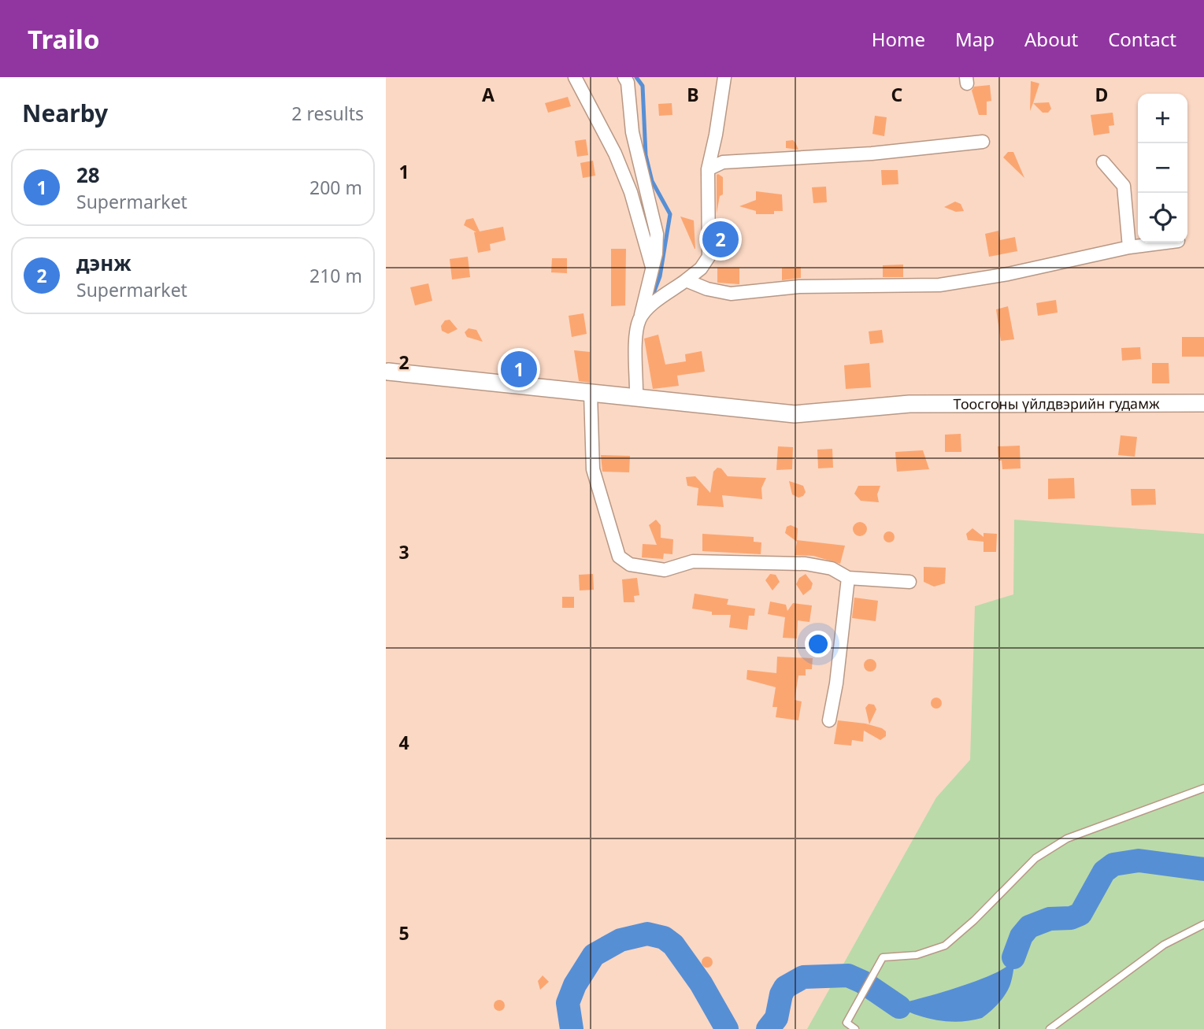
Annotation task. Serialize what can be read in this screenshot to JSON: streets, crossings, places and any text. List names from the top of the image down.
{
  "streets": {
    "main road": ["Тоосгоны үйлдвэрийн гудамж"]
  },
  "page": {
    "header": "Trailo",
    "nav": [
      "Home",
      "Map",
      "About",
      "Contact"
    ],
    "heading": ["Nearby", "2 results"],
    "map_buttons": ["+", "−"],
    "list": [
      {
        "mark": "1",
        "name": "28",
        "note": "Supermarket",
        "value": "200 m"
      },
      {
        "mark": "2",
        "name": "дэнж",
        "note": "Supermarket",
        "value": "210 m"
      }
    ],
    "pins": ["2", "1"]
  },
  "grid": {
    "columns": [
      "A",
      "B",
      "C",
      "D"
    ],
    "rows": [
      "1",
      "2",
      "3",
      "4",
      "5"
    ]
  }
}
